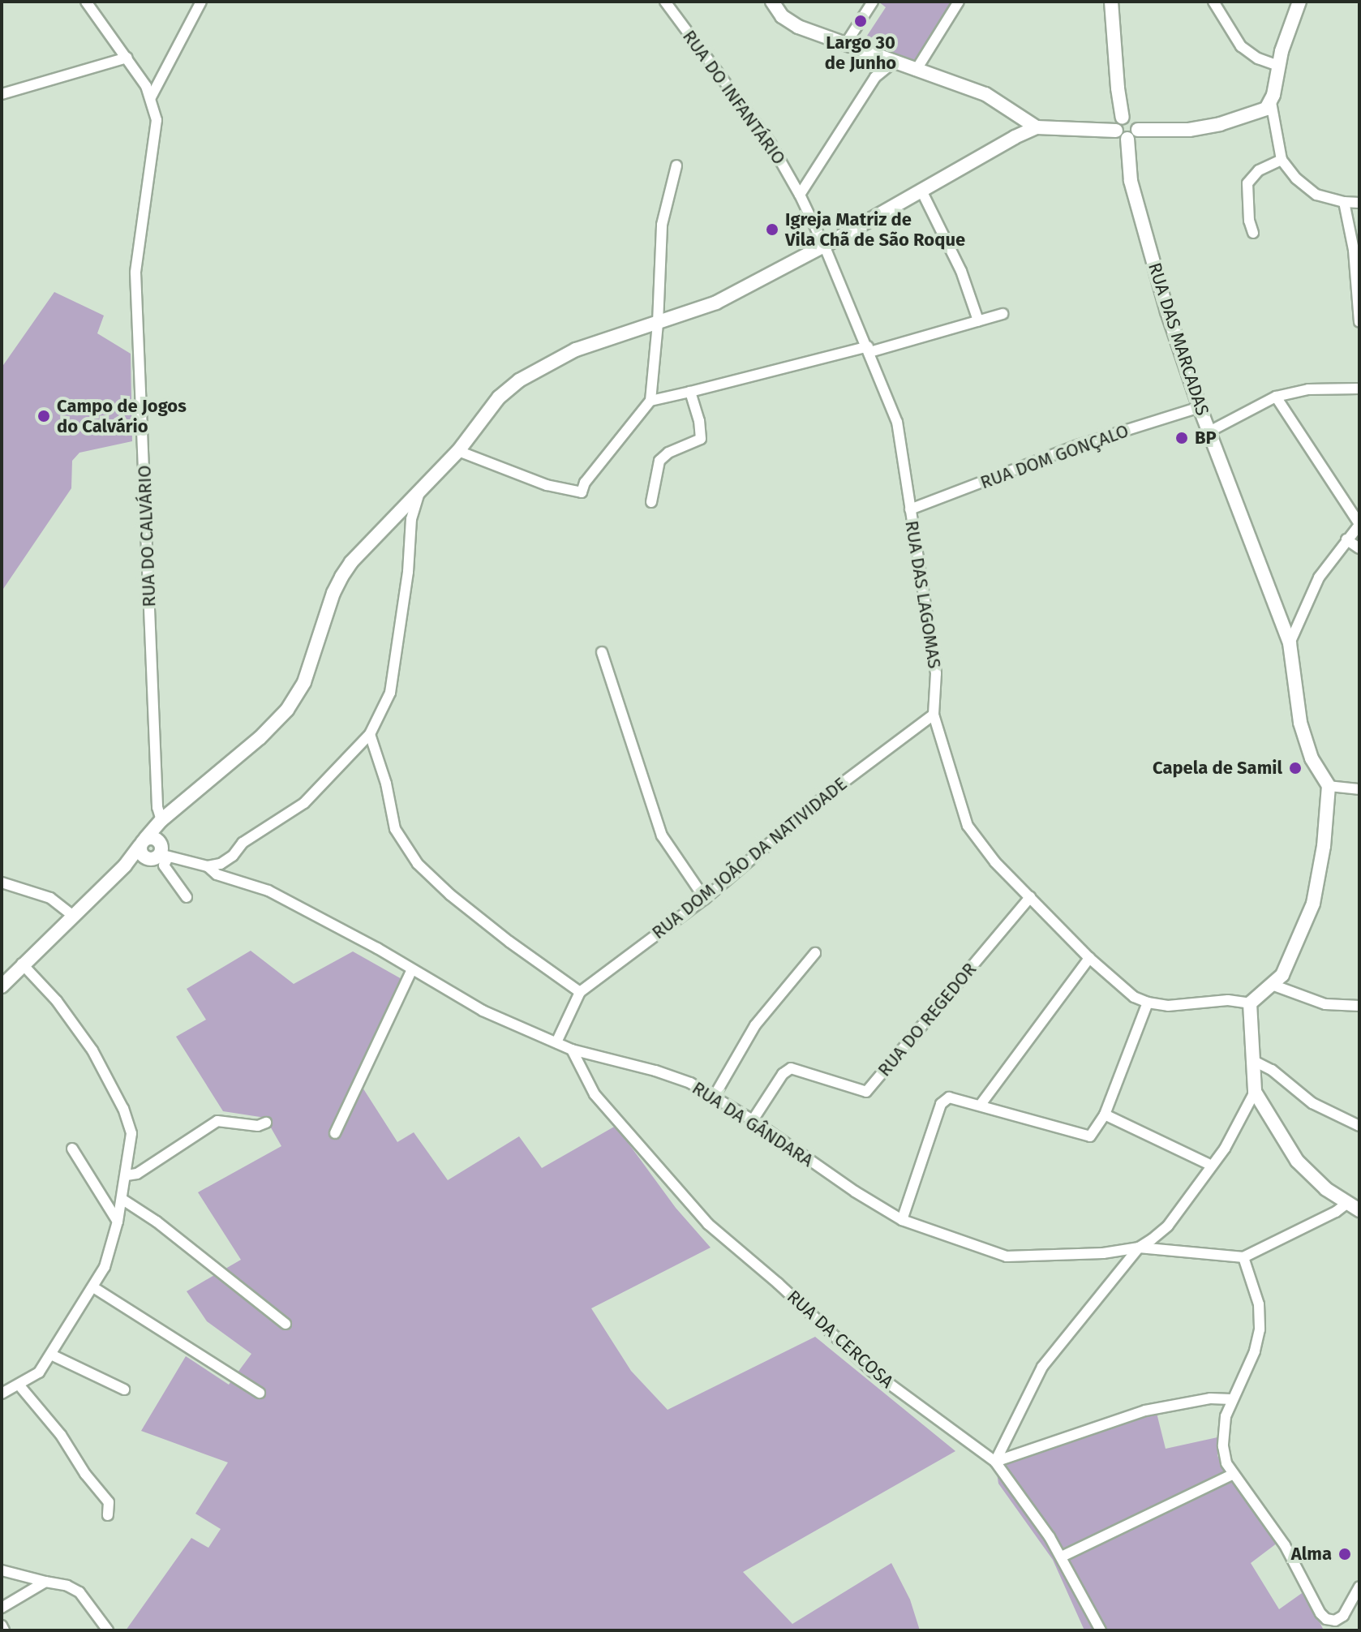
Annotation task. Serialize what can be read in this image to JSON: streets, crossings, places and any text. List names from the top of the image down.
{
  "streets": {
    "street": [
      "RUA DO INFANTÁRIO",
      "RUA DAS MARCADAS",
      "RUA DOM GONÇALO",
      "RUA DO CALVÁRIO",
      "RUA DAS LAGOMAS",
      "RUA DOM JOÃO DA NATIVIDADE",
      "RUA DO REGEDOR",
      "RUA DA GÂNDARA",
      "RUA DA CERCOSA"
    ]
  },
  "crossings": [
    ["RUA DO INFANTÁRIO", "RUA DAS LAGOMAS"],
    ["RUA DAS MARCADAS", "RUA DOM GONÇALO"],
    ["RUA DOM GONÇALO", "RUA DAS LAGOMAS"],
    ["RUA DAS LAGOMAS", "RUA DOM JOÃO DA NATIVIDADE"],
    ["RUA DAS LAGOMAS", "RUA DO REGEDOR"],
    ["RUA DOM JOÃO DA NATIVIDADE", "RUA DA GÂNDARA"],
    ["RUA DO REGEDOR", "RUA DA GÂNDARA"],
    ["RUA DA GÂNDARA", "RUA DA CERCOSA"]
  ],
  "places": [
    "Largo 30 de Junho",
    "Igreja Matriz de Vila Chã de São Roque",
    "Campo de Jogos do Calvário",
    "BP",
    "Capela de Samil",
    "Alma"
  ]
}
